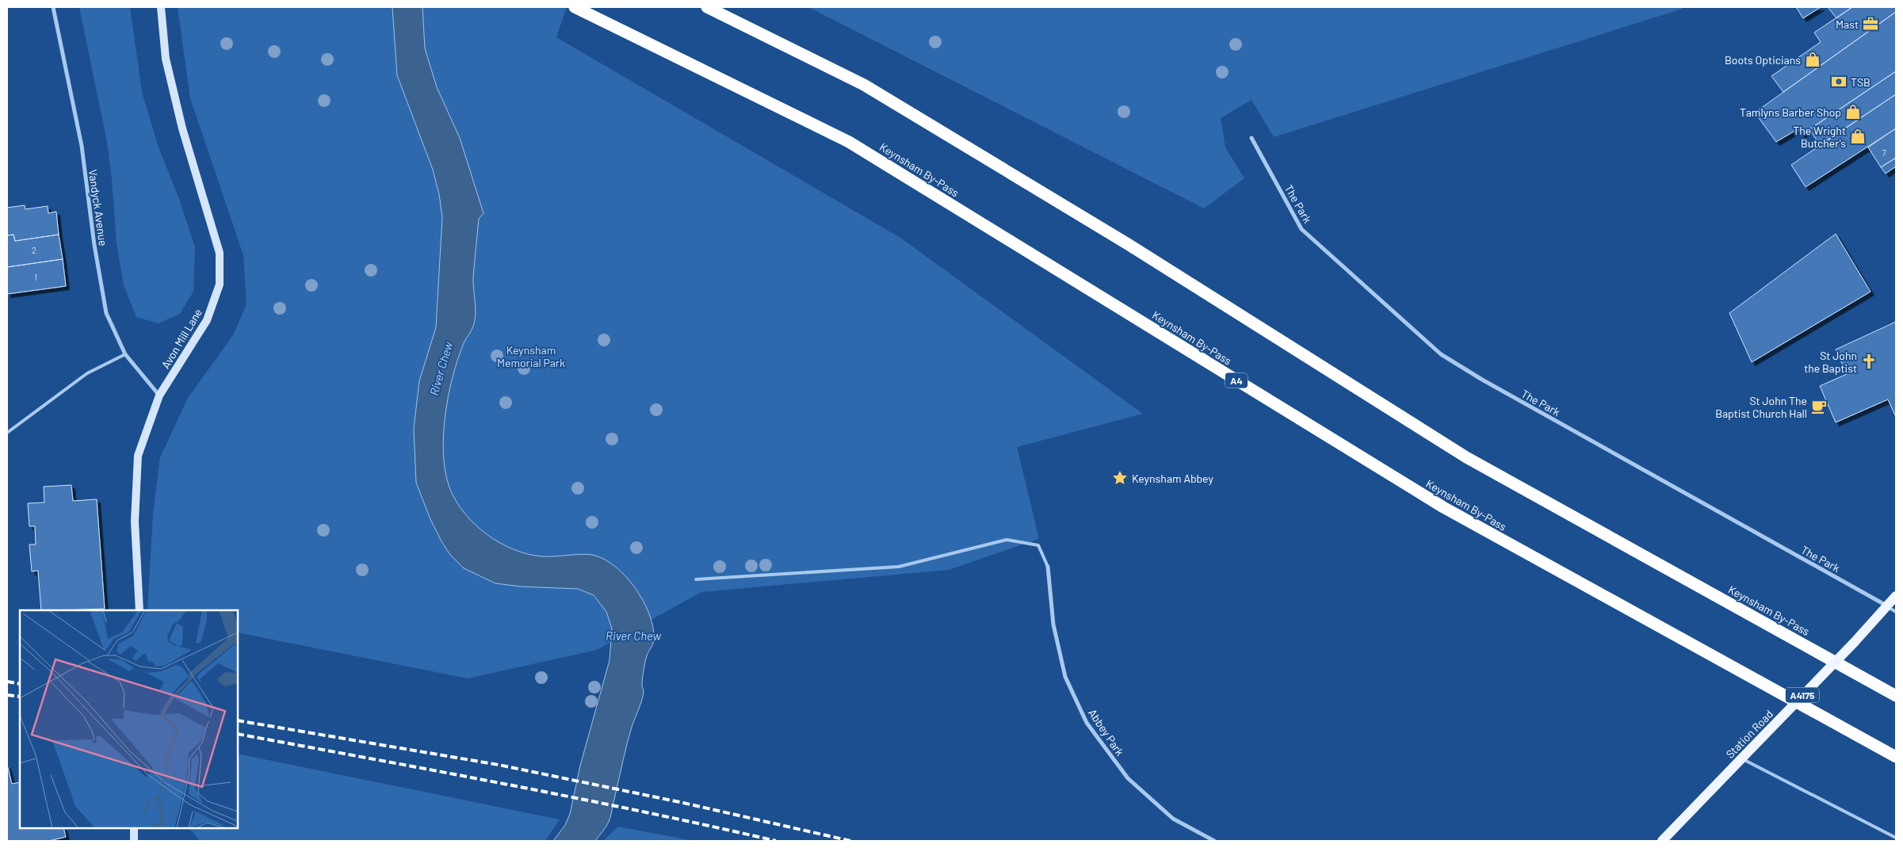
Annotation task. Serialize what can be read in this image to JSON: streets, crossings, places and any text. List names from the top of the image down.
{
  "streets": {
    "highway": ["Keynsham By-Pass", "A4"],
    "main road": ["A4175", "Station Road"],
    "street": [
      "The Park",
      "Vandyck Avenue",
      "Avon Mill Lane",
      "Abbey Park"
    ]
  },
  "crossings": [
    ["The Park", "A4175"],
    ["The Park", "Station Road"],
    ["Vandyck Avenue", "Avon Mill Lane"],
    ["A4175", "Station Road"]
  ],
  "water": ["River Chew"],
  "parks": ["Keynsham Memorial Park"],
  "places": {
    "office": ["Mast"],
    "shop": ["Boots Opticians", "Tamlyns Barber Shop", "The Wright Butcher's"],
    "bank": ["TSB"],
    "church": ["St John the Baptist"],
    "cafe": ["St John The Baptist Church Hall"],
    "place": ["Keynsham Abbey"]
  },
  "house_numbers": ["7", "2", "1"]
}
